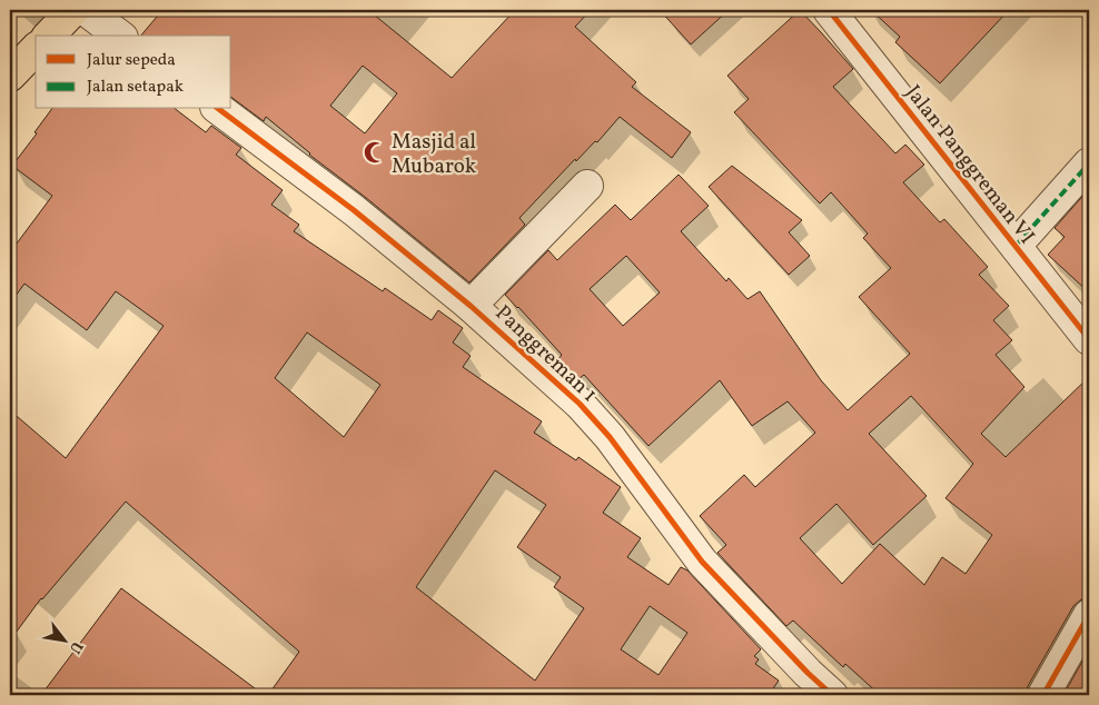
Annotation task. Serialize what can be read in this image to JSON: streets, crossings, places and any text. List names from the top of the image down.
{
  "streets": {
    "street": ["Jalan Panggreman VI", "Panggreman 1"]
  },
  "places": {
    "mosque": ["Masjid al Mubarok"]
  },
  "legend": ["Jalur sepeda", "Jalan setapak"],
  "north": "bottom right"
}
